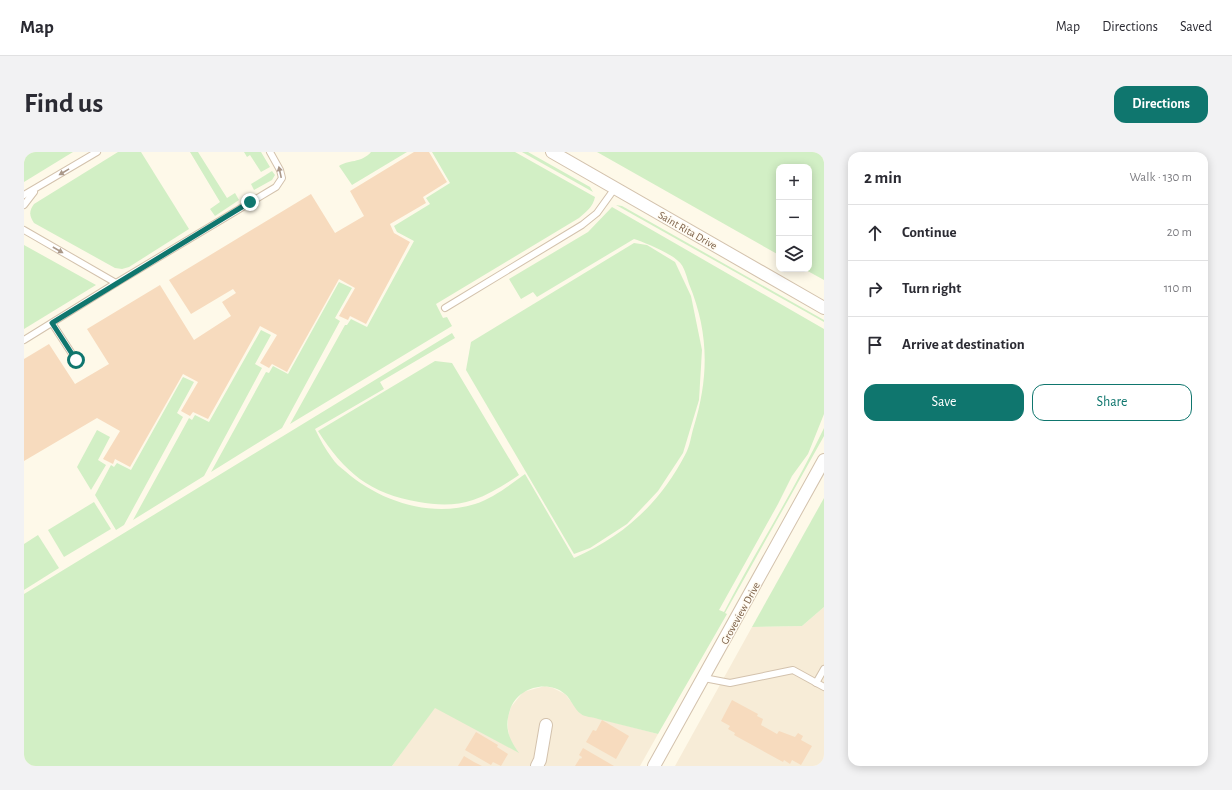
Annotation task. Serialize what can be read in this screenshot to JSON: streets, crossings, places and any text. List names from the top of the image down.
{
  "streets": {
    "street": ["Saint Rita Drive", "Groveview Drive"]
  },
  "page": {
    "header": "Map",
    "nav": ["Map", "Directions", "Saved"],
    "buttons": [
      "Directions",
      ["Save", "Share"]
    ],
    "title": "Find us",
    "heading": ["2 min", "Walk · 130 m"],
    "map_buttons": ["+", "−"],
    "list": [
      ["Continue", "20 m"],
      ["Turn right", "110 m"],
      "Arrive at destination"
    ]
  }
}
